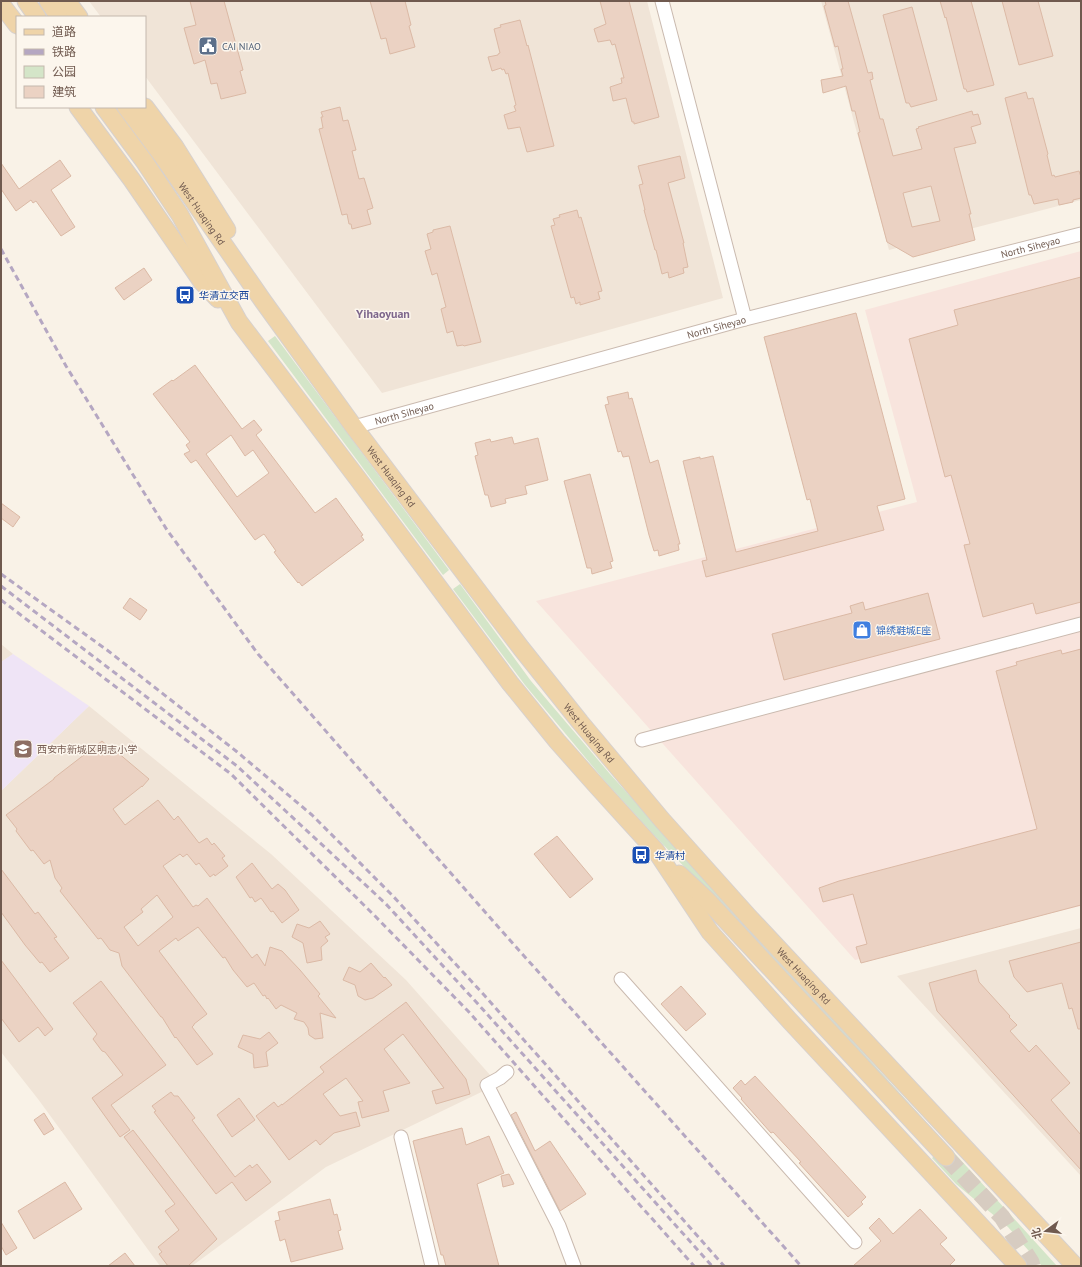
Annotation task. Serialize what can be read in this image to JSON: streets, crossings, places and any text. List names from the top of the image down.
{
  "streets": {
    "main road": ["West Huaqing Rd"],
    "street": ["North Siheyao"]
  },
  "crossings": [
    ["West Huaqing Rd", "North Siheyao"]
  ],
  "districts": ["Yihaoyuan"],
  "places": {
    "public building": ["CAI NIAO"],
    "bus stop": ["华清立交西", "华清村"],
    "shop": ["锦绣鞋城E座"],
    "school or university": ["西安市新城区明志小学"]
  },
  "legend": [
    "道路",
    "铁路",
    "公园",
    "建筑"
  ],
  "north": "left"
}
